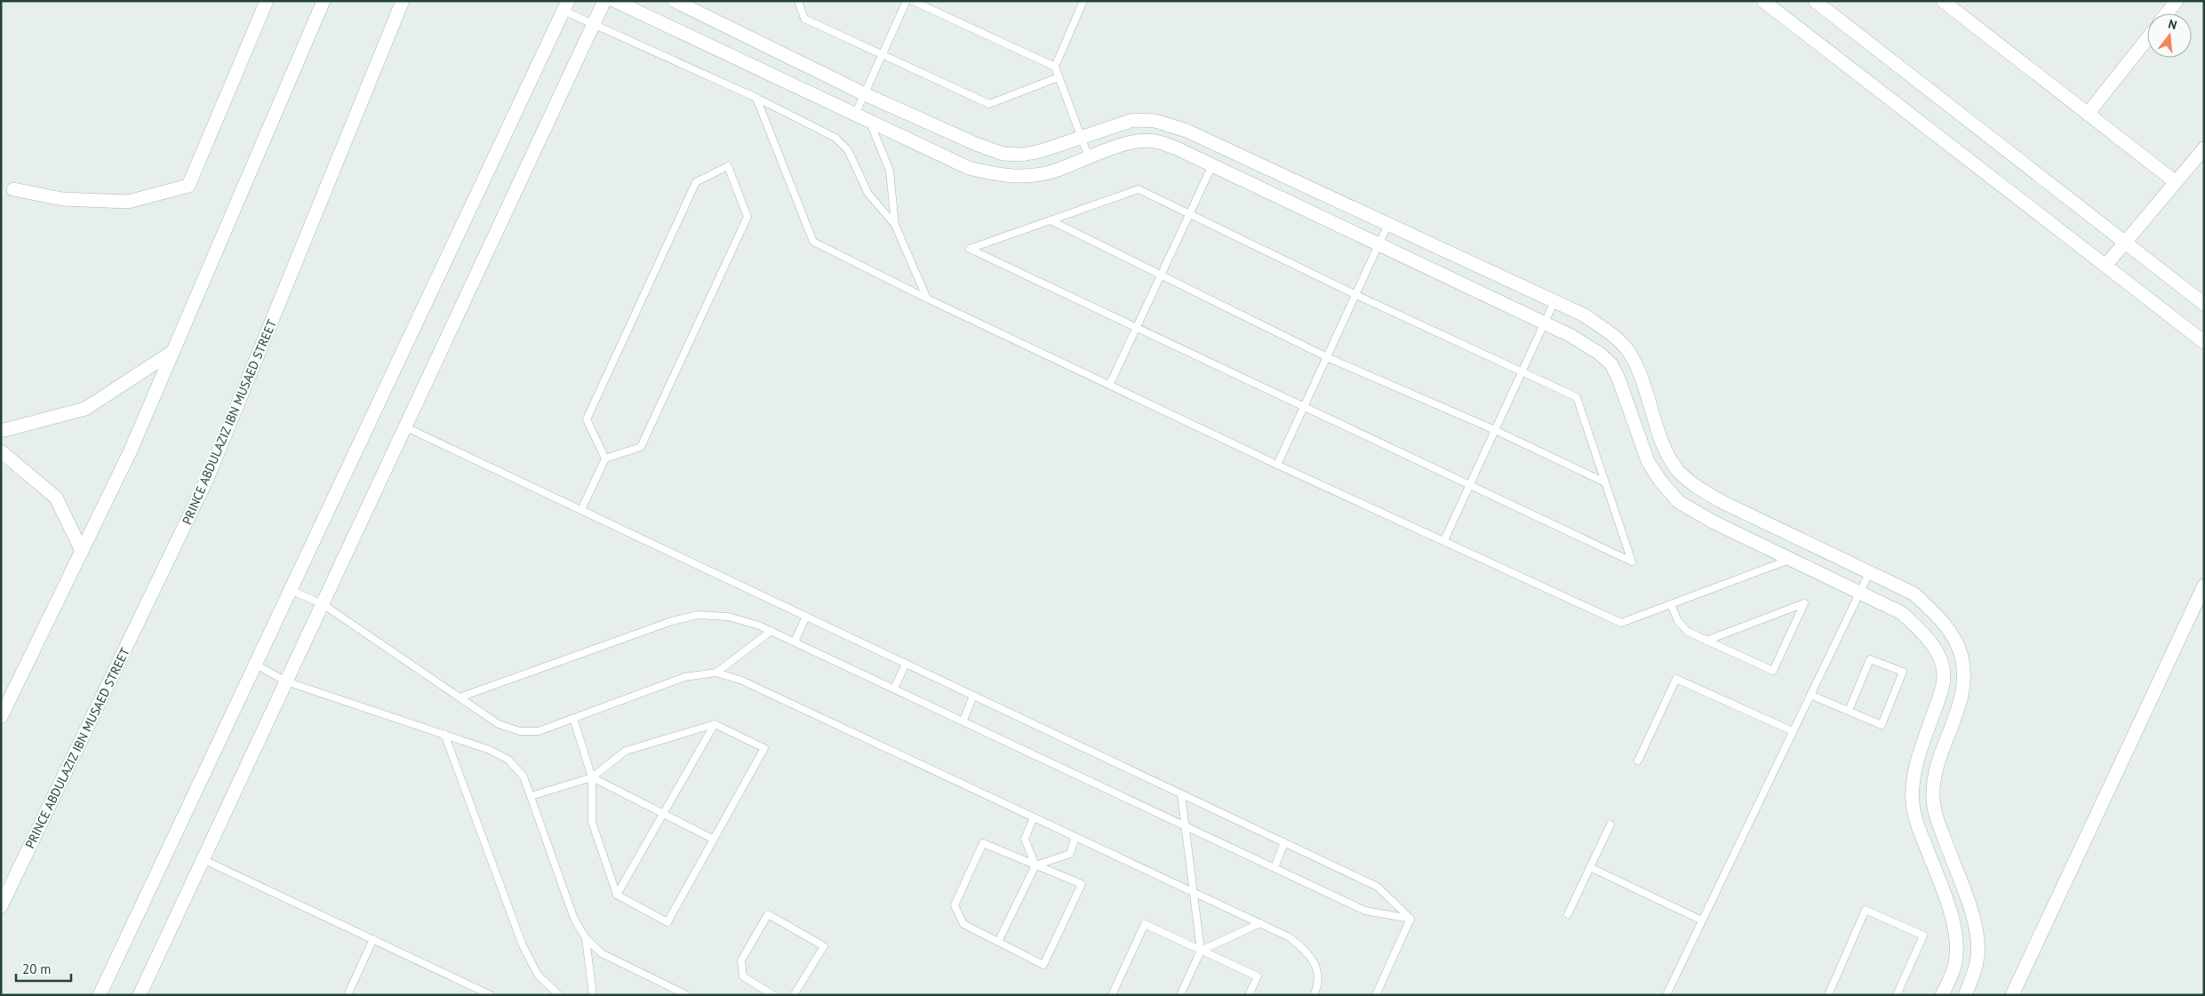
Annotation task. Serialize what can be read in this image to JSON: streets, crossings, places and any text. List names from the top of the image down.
{
  "streets": {
    "street": ["PRINCE ABDULAZIZ IBN MUSAED STREET"]
  },
  "scale_bar": "20 m",
  "north": "top"
}
